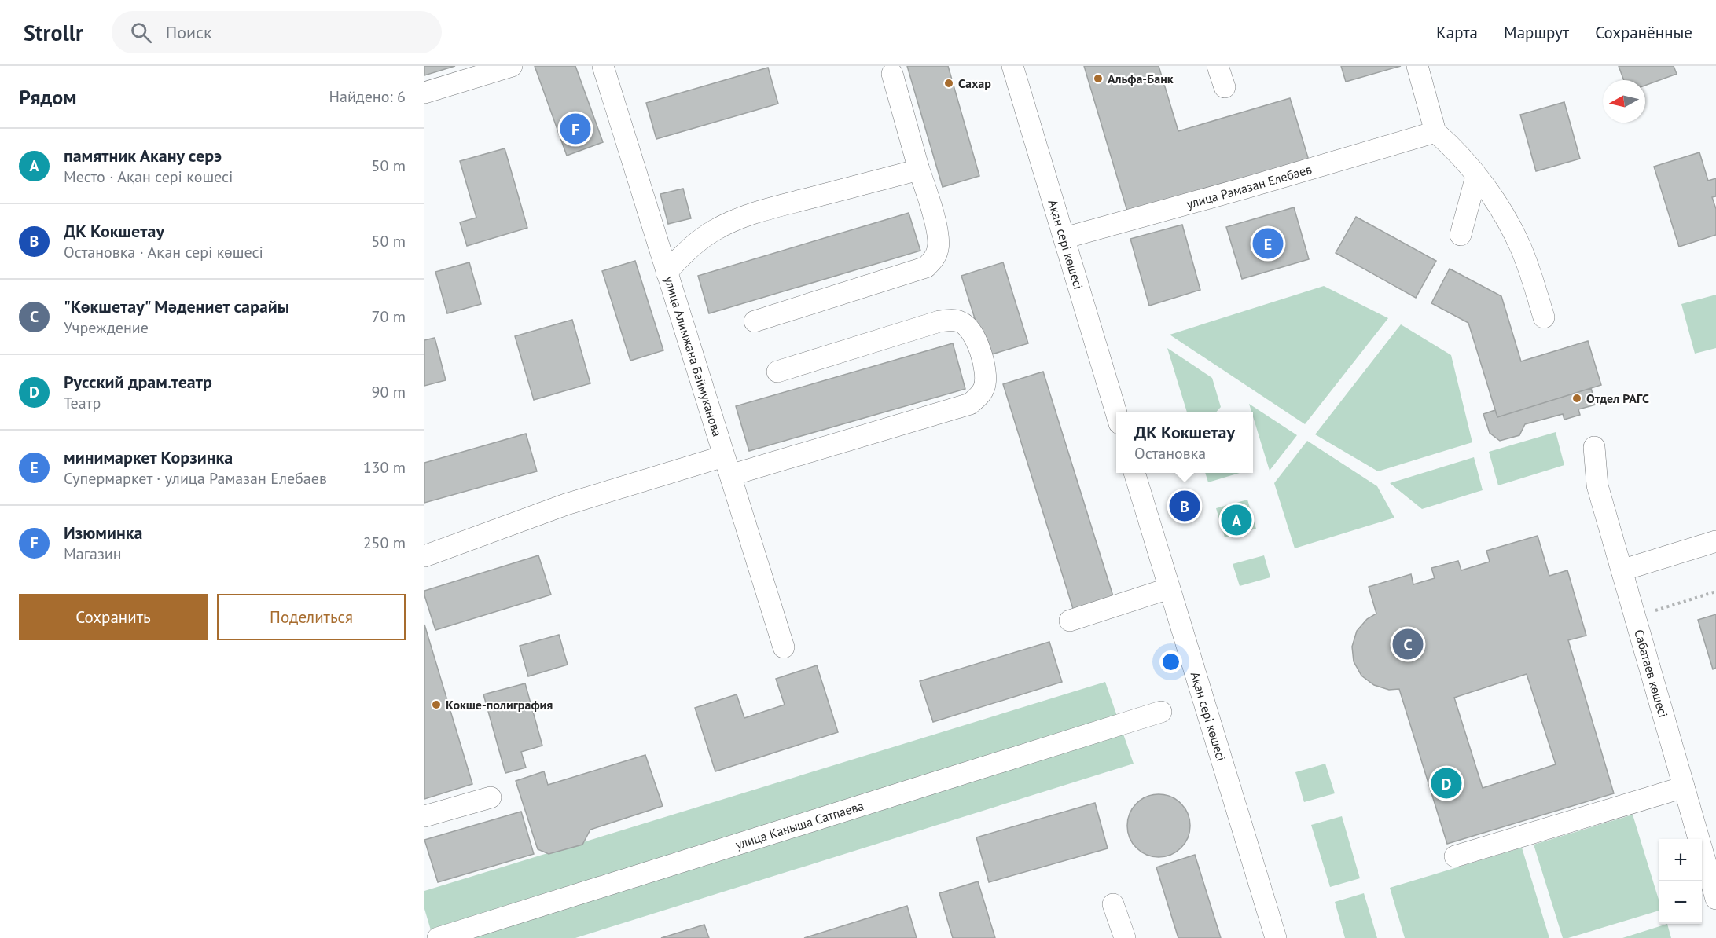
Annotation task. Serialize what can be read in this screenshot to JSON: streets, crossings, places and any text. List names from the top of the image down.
{
  "streets": {
    "street": [
      "улица Рамазан Елебаев",
      "Ақан сері көшесі",
      "улица Алимжана Баймуканова",
      "Сабатаев көшесі",
      "улица Каныша Сатпаева"
    ]
  },
  "crossings": [
    ["улица Рамазан Елебаев", "Ақан сері көшесі"]
  ],
  "places": [
    "Альфа-Банк",
    "Сахар",
    "Отдел РАГС",
    "Кокше-полиграфия"
  ],
  "north": "left",
  "page": {
    "header": "Strollr",
    "search": "Поиск",
    "nav": ["Карта", "Маршрут", "Сохранённые"],
    "heading": ["Рядом", "Найдено: 6"],
    "pins": [
      "F",
      "E",
      "B",
      "A",
      "C",
      "D"
    ],
    "list": [
      {
        "mark": "A",
        "name": "памятник Акану серэ",
        "note": "Место · Ақан сері көшесі",
        "value": "50 m"
      },
      {
        "mark": "B",
        "name": "ДК Кокшетау",
        "note": "Остановка · Ақан сері көшесі",
        "value": "50 m"
      },
      {
        "mark": "C",
        "name": "\"Көкшетау\" Мәдениет сарайы",
        "note": "Учреждение",
        "value": "70 m"
      },
      {
        "mark": "D",
        "name": "Русский драм.театр",
        "note": "Театр",
        "value": "90 m"
      },
      {
        "mark": "E",
        "name": "минимаркет Корзинка",
        "note": "Супермаркет · улица Рамазан Елебаев",
        "value": "130 m"
      },
      {
        "mark": "F",
        "name": "Изюминка",
        "note": "Магазин",
        "value": "250 m"
      }
    ],
    "popup": ["ДК Кокшетау", "Остановка"],
    "buttons": ["Сохранить", "Поделиться"],
    "map_buttons": ["+", "−"]
  }
}
